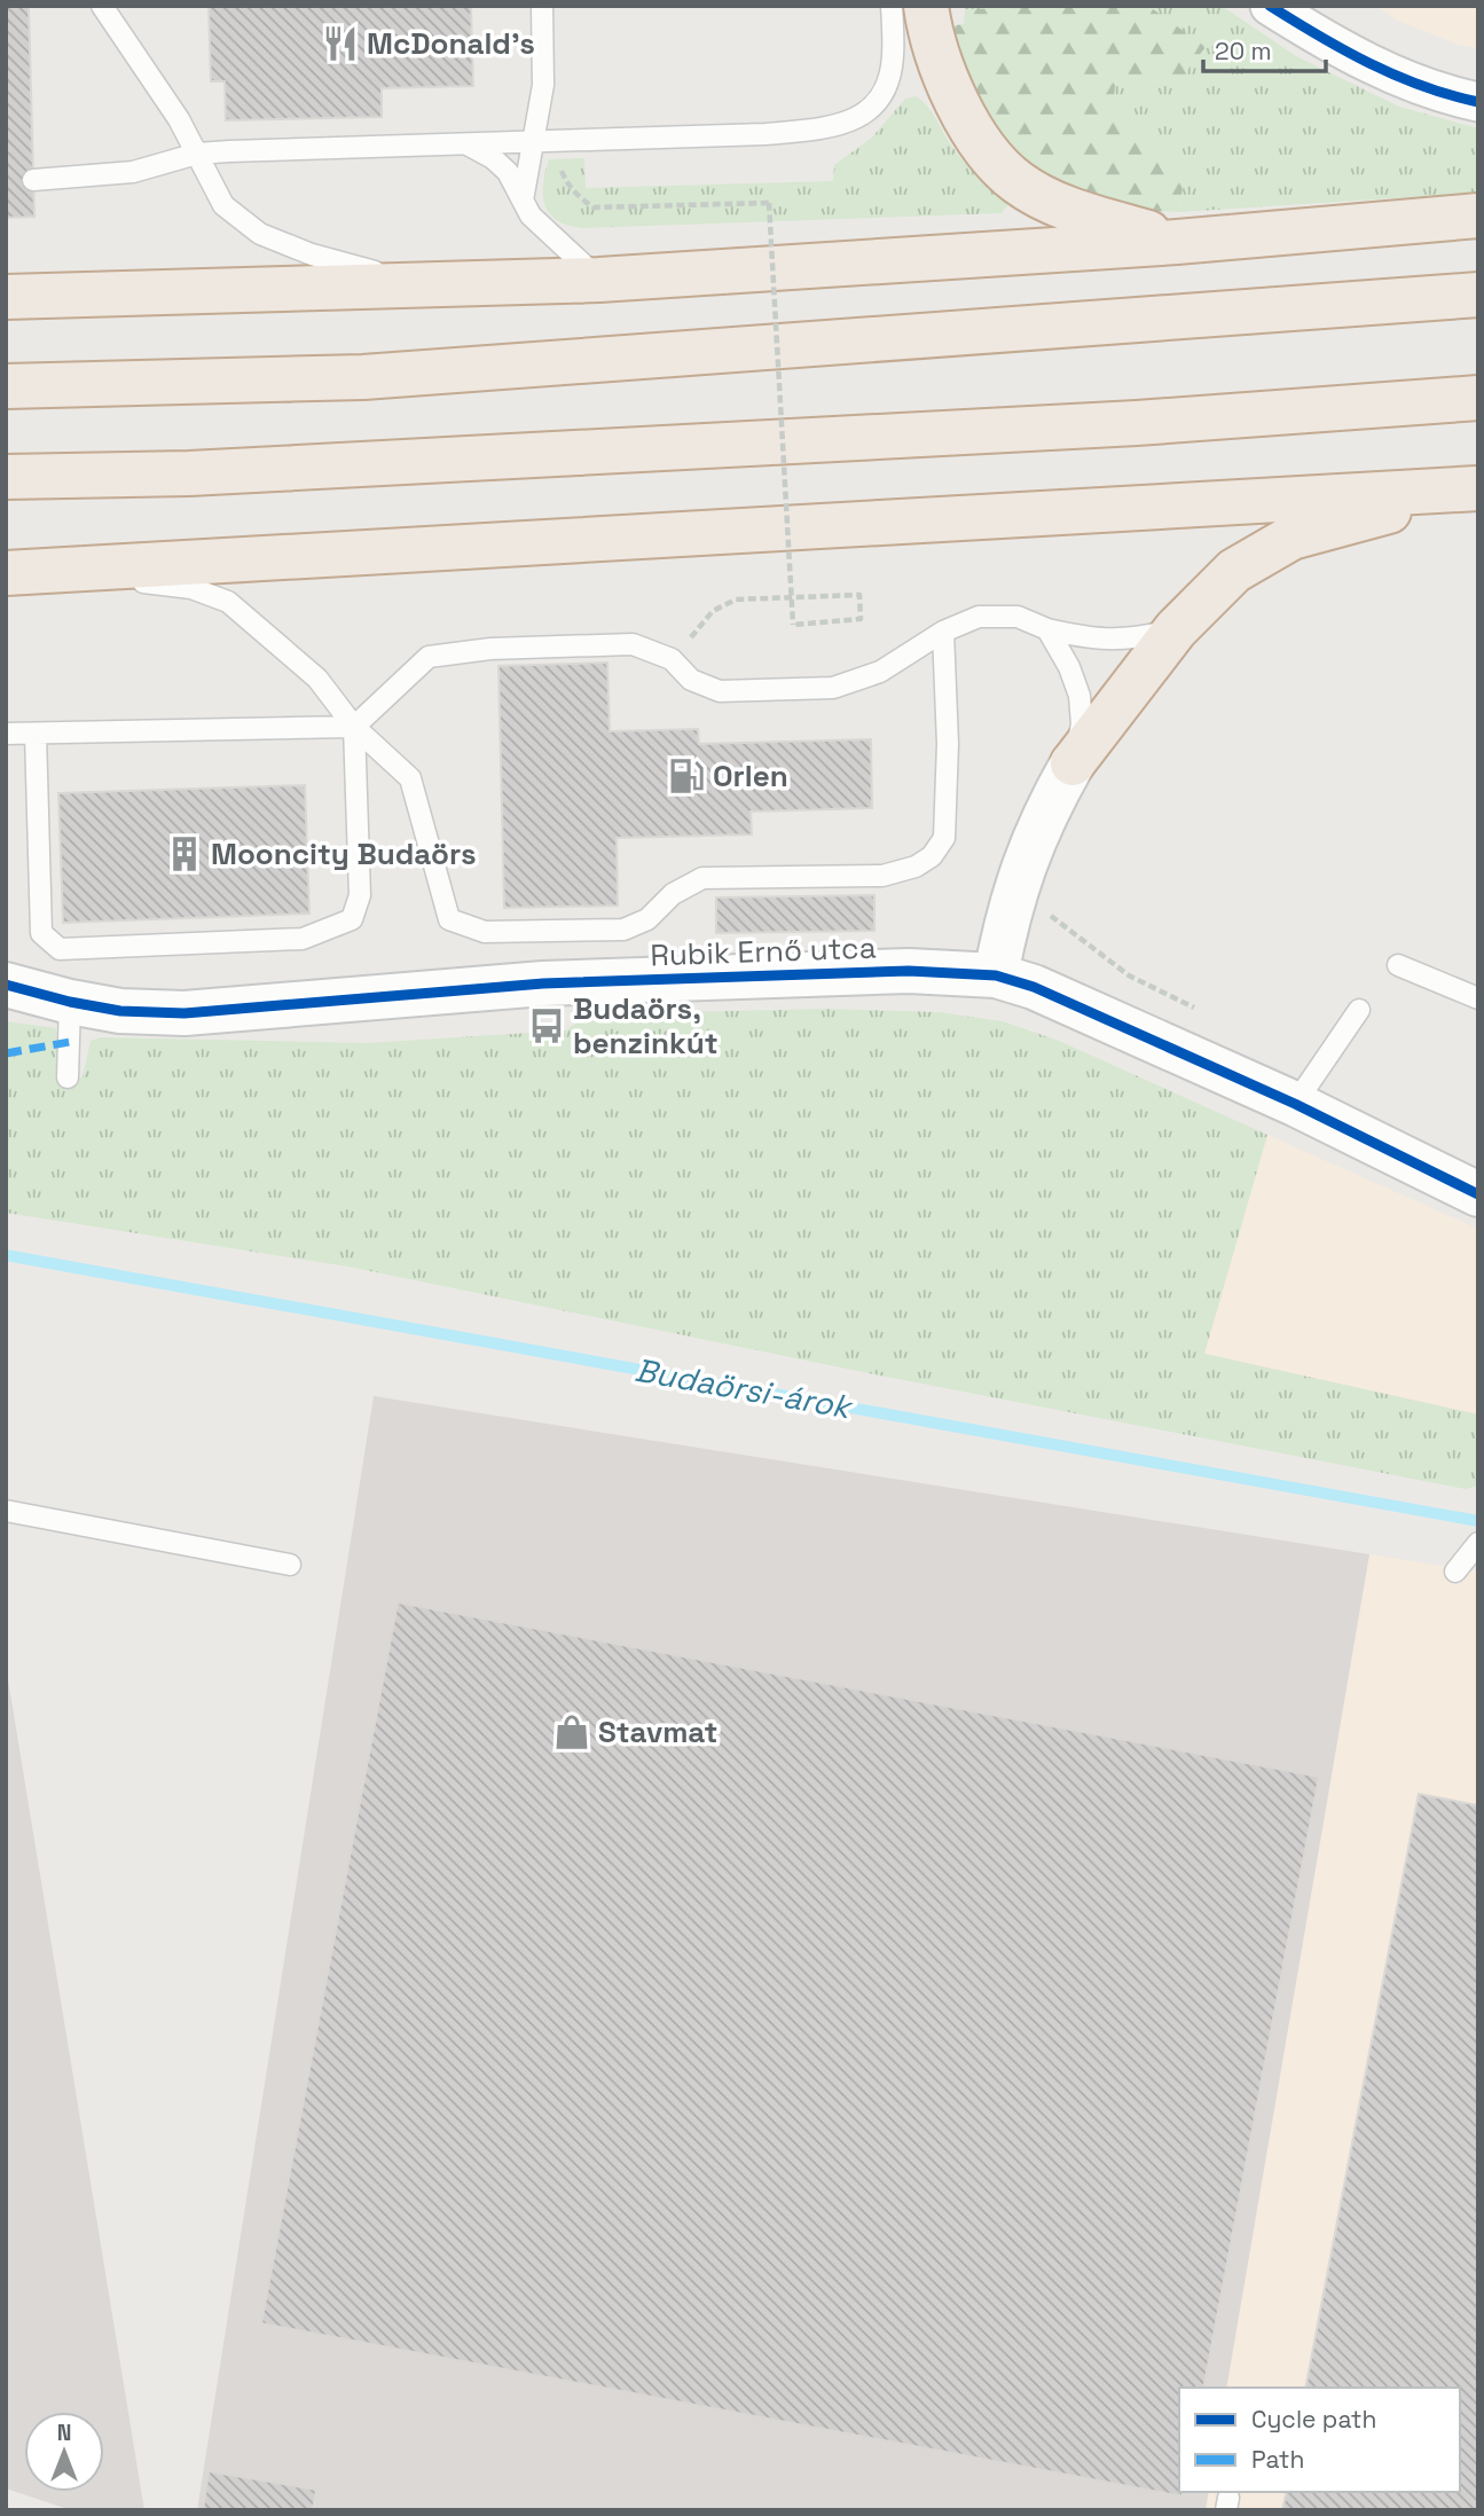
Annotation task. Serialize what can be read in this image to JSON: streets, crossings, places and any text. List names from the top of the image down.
{
  "streets": {
    "street": ["Rubik Ernő utca"]
  },
  "water": ["Budaörsi-árok"],
  "places": {
    "restaurant": ["McDonald's"],
    "fuel station": ["Orlen"],
    "building": ["Mooncity Budaörs"],
    "bus stop": ["Budaörs, benzinkút"],
    "shop": ["Stavmat"]
  },
  "legend": ["Cycle path", "Path"],
  "scale_bar": "20 m",
  "north": "top"
}
